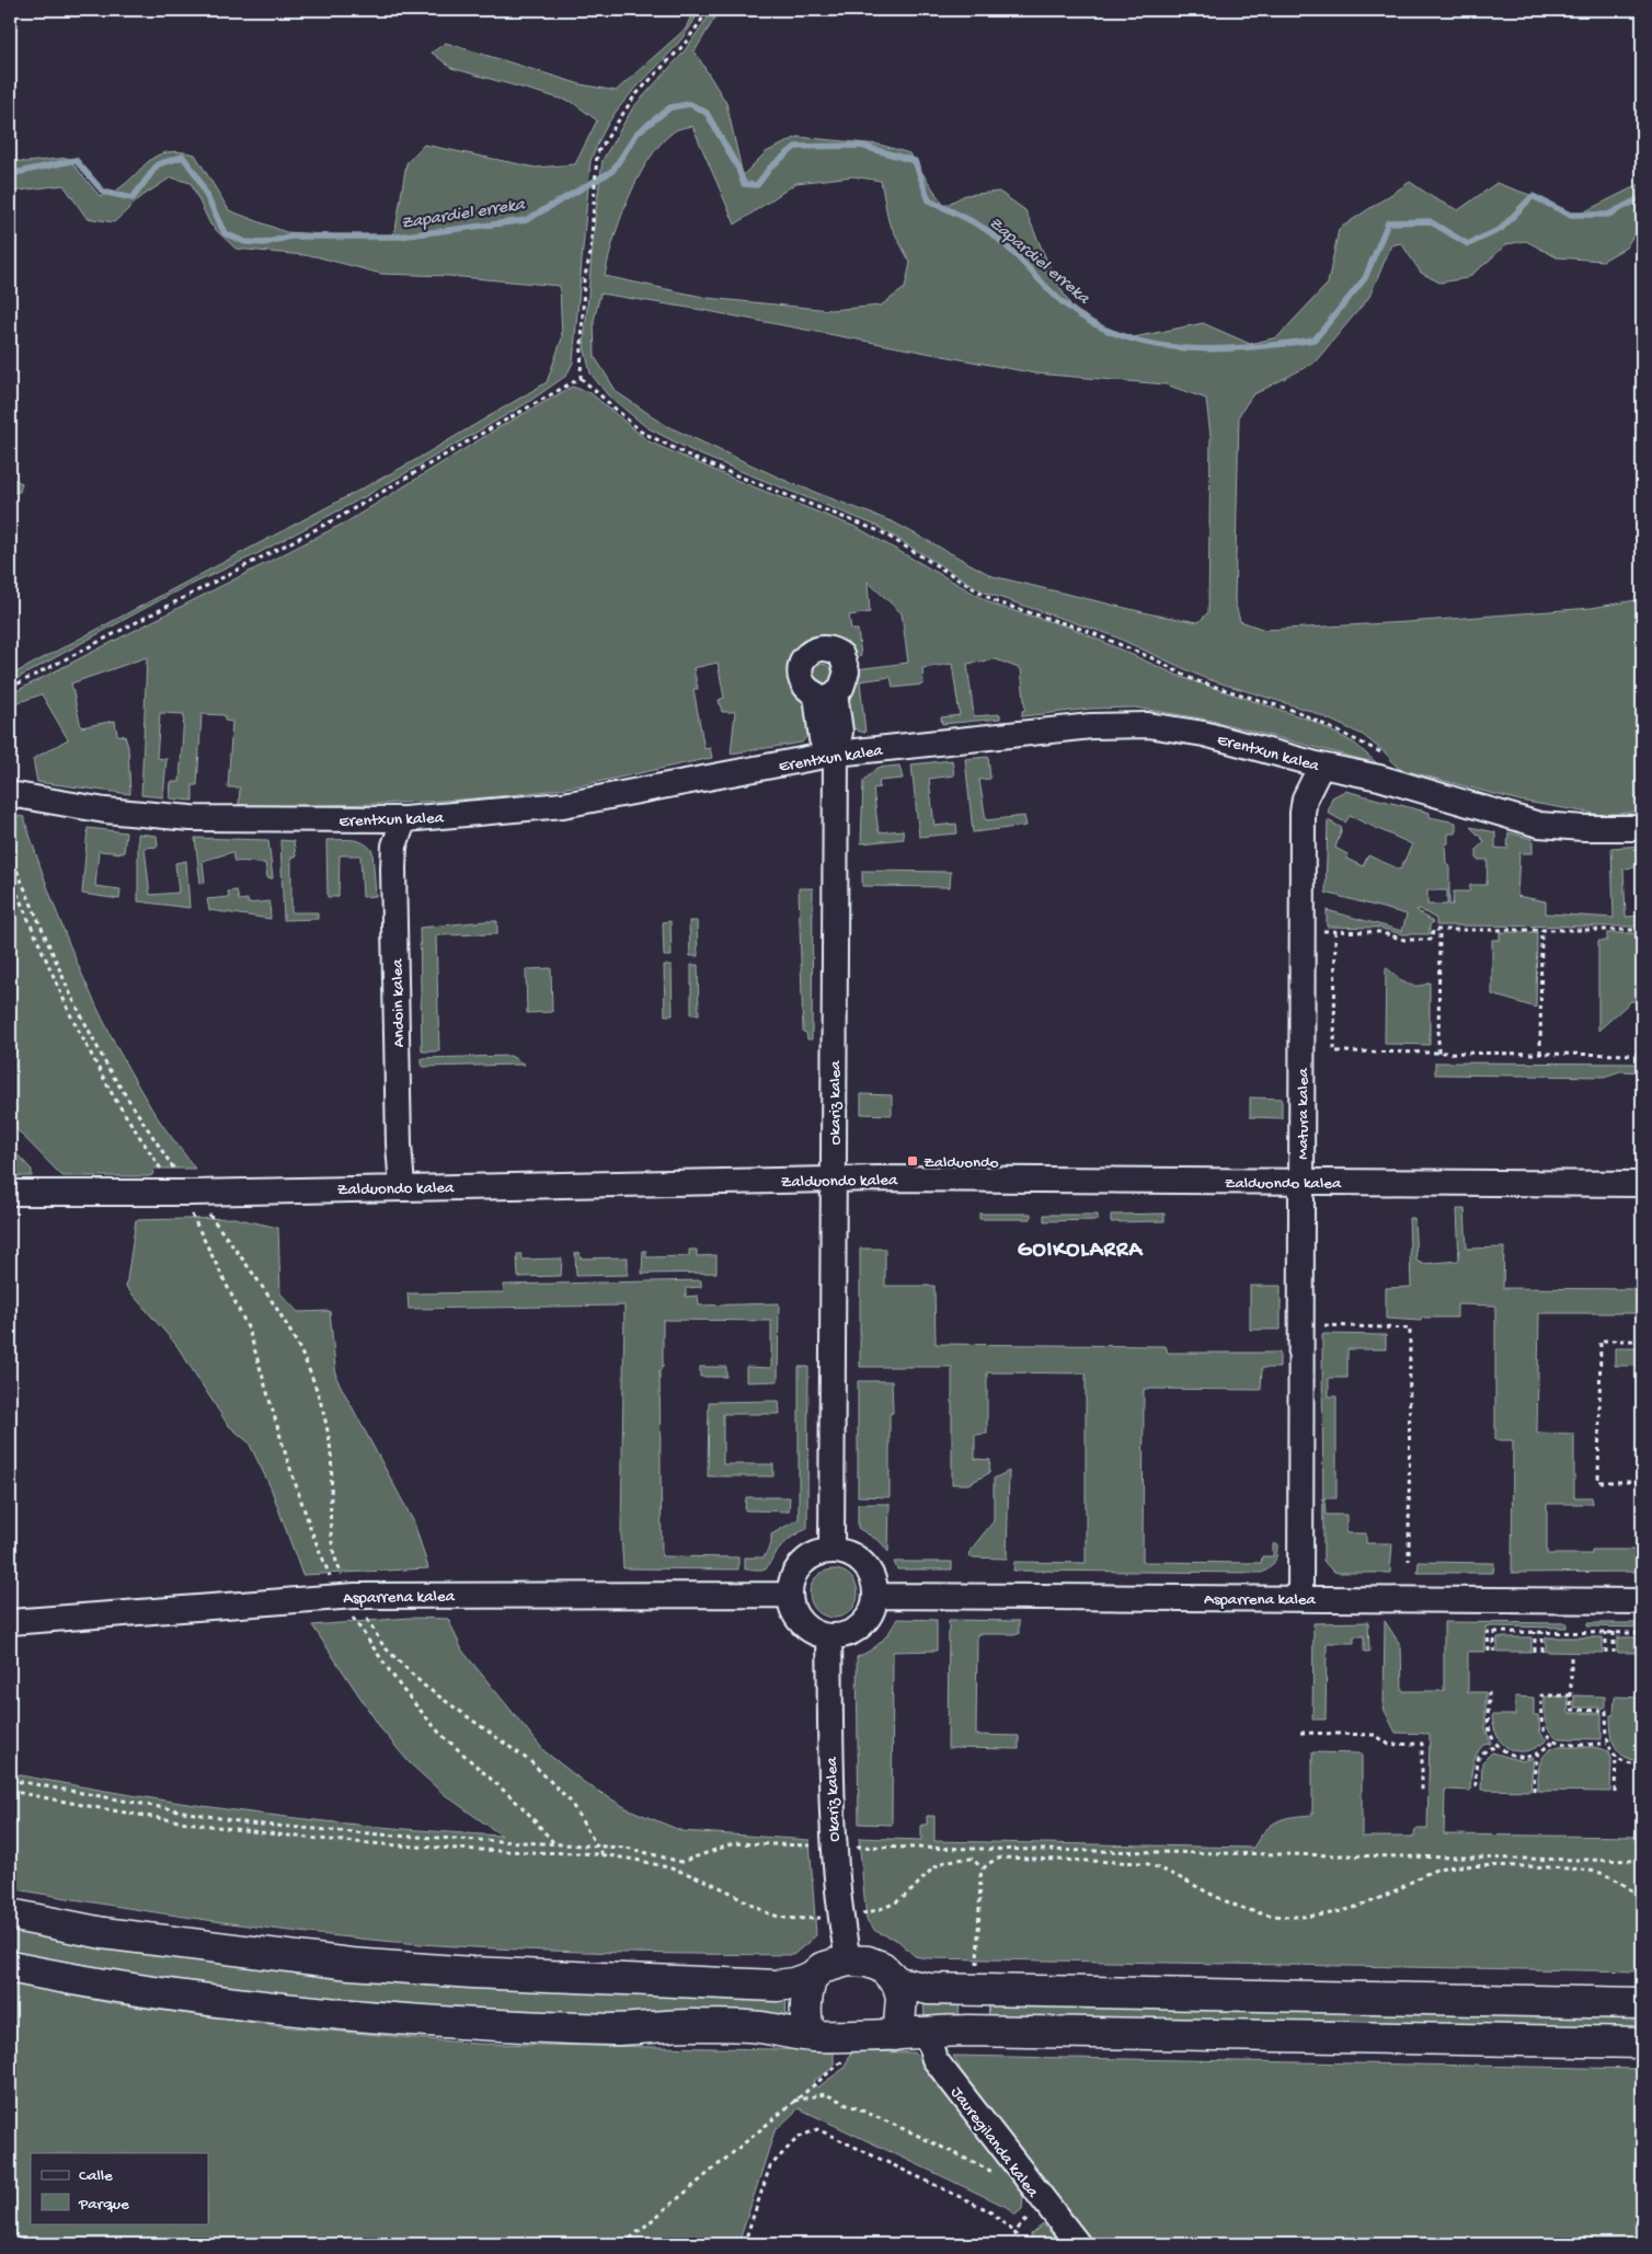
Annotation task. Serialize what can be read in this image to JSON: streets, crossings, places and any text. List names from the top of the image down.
{
  "streets": {
    "street": [
      "Erentxun kalea",
      "Andoin kalea",
      "Okariz kalea",
      "Matura kalea",
      "Zalduondo kalea",
      "Asparrena kalea",
      "Jauregilanda kalea"
    ]
  },
  "crossings": [
    ["Erentxun kalea", "Andoin kalea"],
    ["Erentxun kalea", "Okariz kalea"],
    ["Erentxun kalea", "Matura kalea"],
    ["Andoin kalea", "Zalduondo kalea"],
    ["Okariz kalea", "Zalduondo kalea"],
    ["Okariz kalea", "Asparrena kalea"],
    ["Matura kalea", "Zalduondo kalea"],
    ["Matura kalea", "Asparrena kalea"]
  ],
  "districts": ["GOIKOLARRA"],
  "water": ["Zapardiel erreka"],
  "places": {
    "transit": ["Zalduondo"]
  },
  "legend": ["Calle", "Parque"]
}
